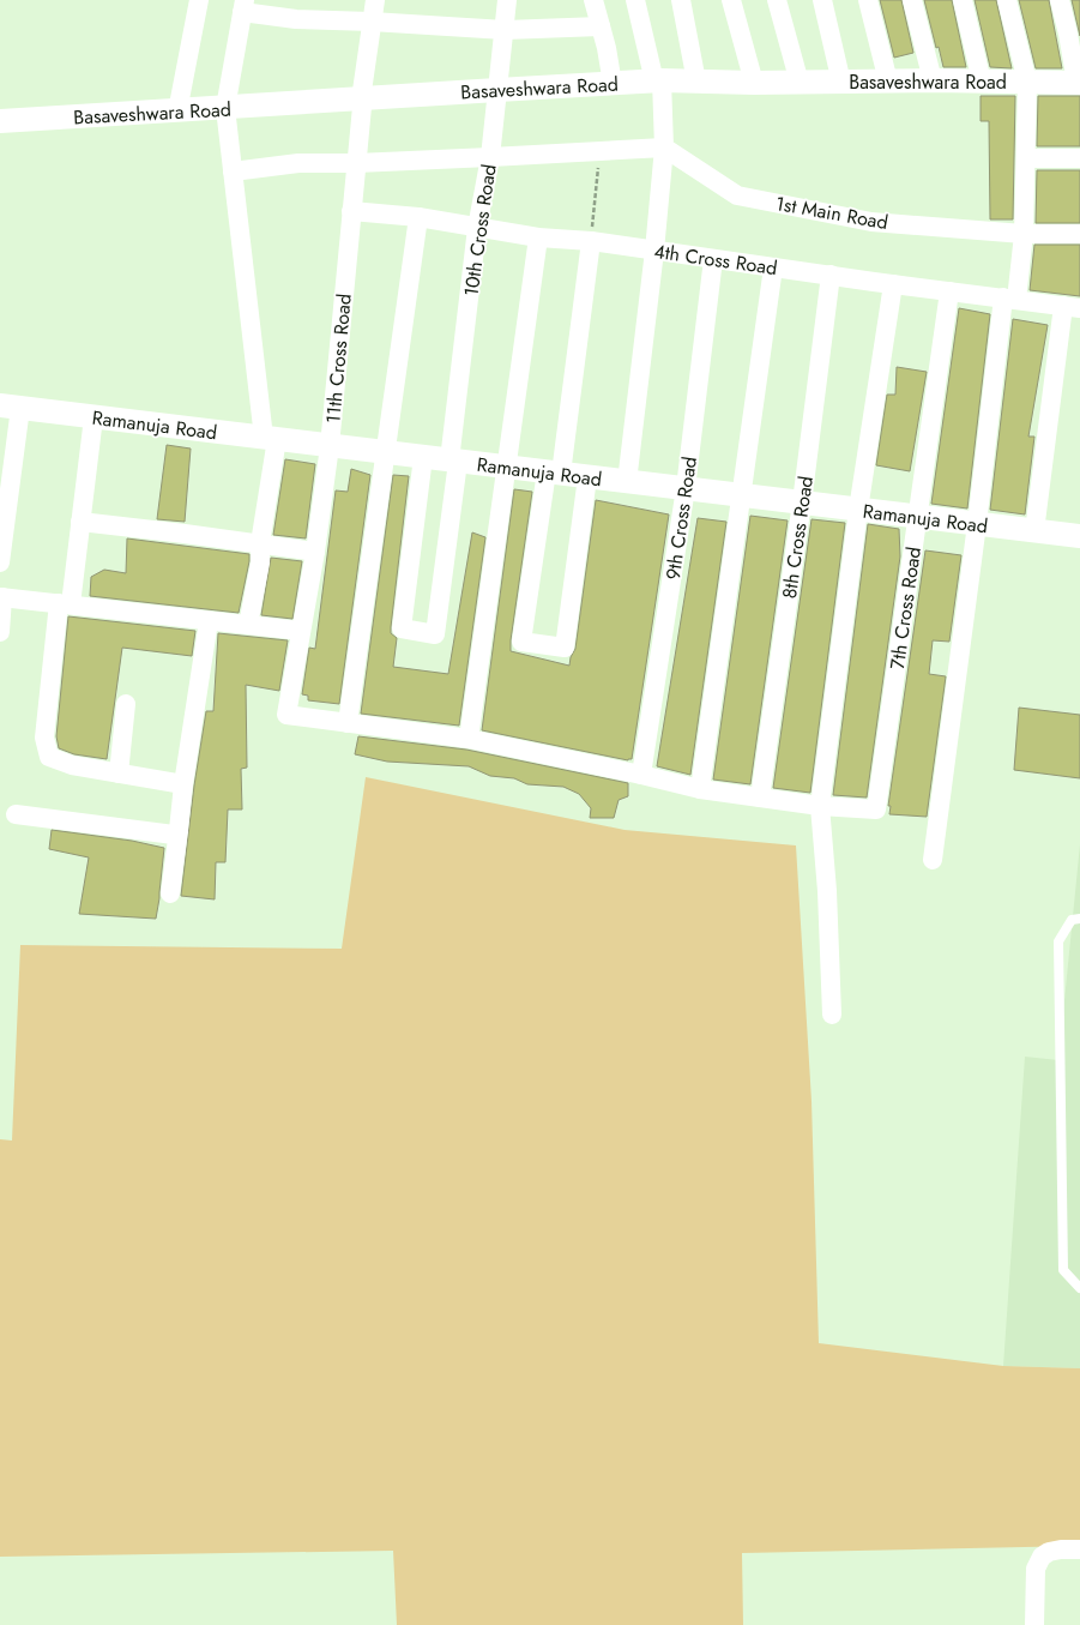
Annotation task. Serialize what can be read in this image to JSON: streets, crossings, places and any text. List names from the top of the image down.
{
  "streets": {
    "street": [
      "Basaveshwara Road",
      "1st Main Road",
      "10th Cross Road",
      "4th Cross Road",
      "11th Cross Road",
      "Ramanuja Road",
      "9th Cross Road",
      "8th Cross Road",
      "7th Cross Road"
    ]
  },
  "crossings": [
    ["Basaveshwara Road", "10th Cross Road"],
    ["Basaveshwara Road", "11th Cross Road"],
    ["10th Cross Road", "4th Cross Road"],
    ["10th Cross Road", "Ramanuja Road"],
    ["4th Cross Road", "11th Cross Road"],
    ["4th Cross Road", "9th Cross Road"],
    ["4th Cross Road", "8th Cross Road"],
    ["4th Cross Road", "7th Cross Road"],
    ["11th Cross Road", "Ramanuja Road"],
    ["Ramanuja Road", "9th Cross Road"],
    ["Ramanuja Road", "8th Cross Road"],
    ["Ramanuja Road", "7th Cross Road"]
  ]
}
